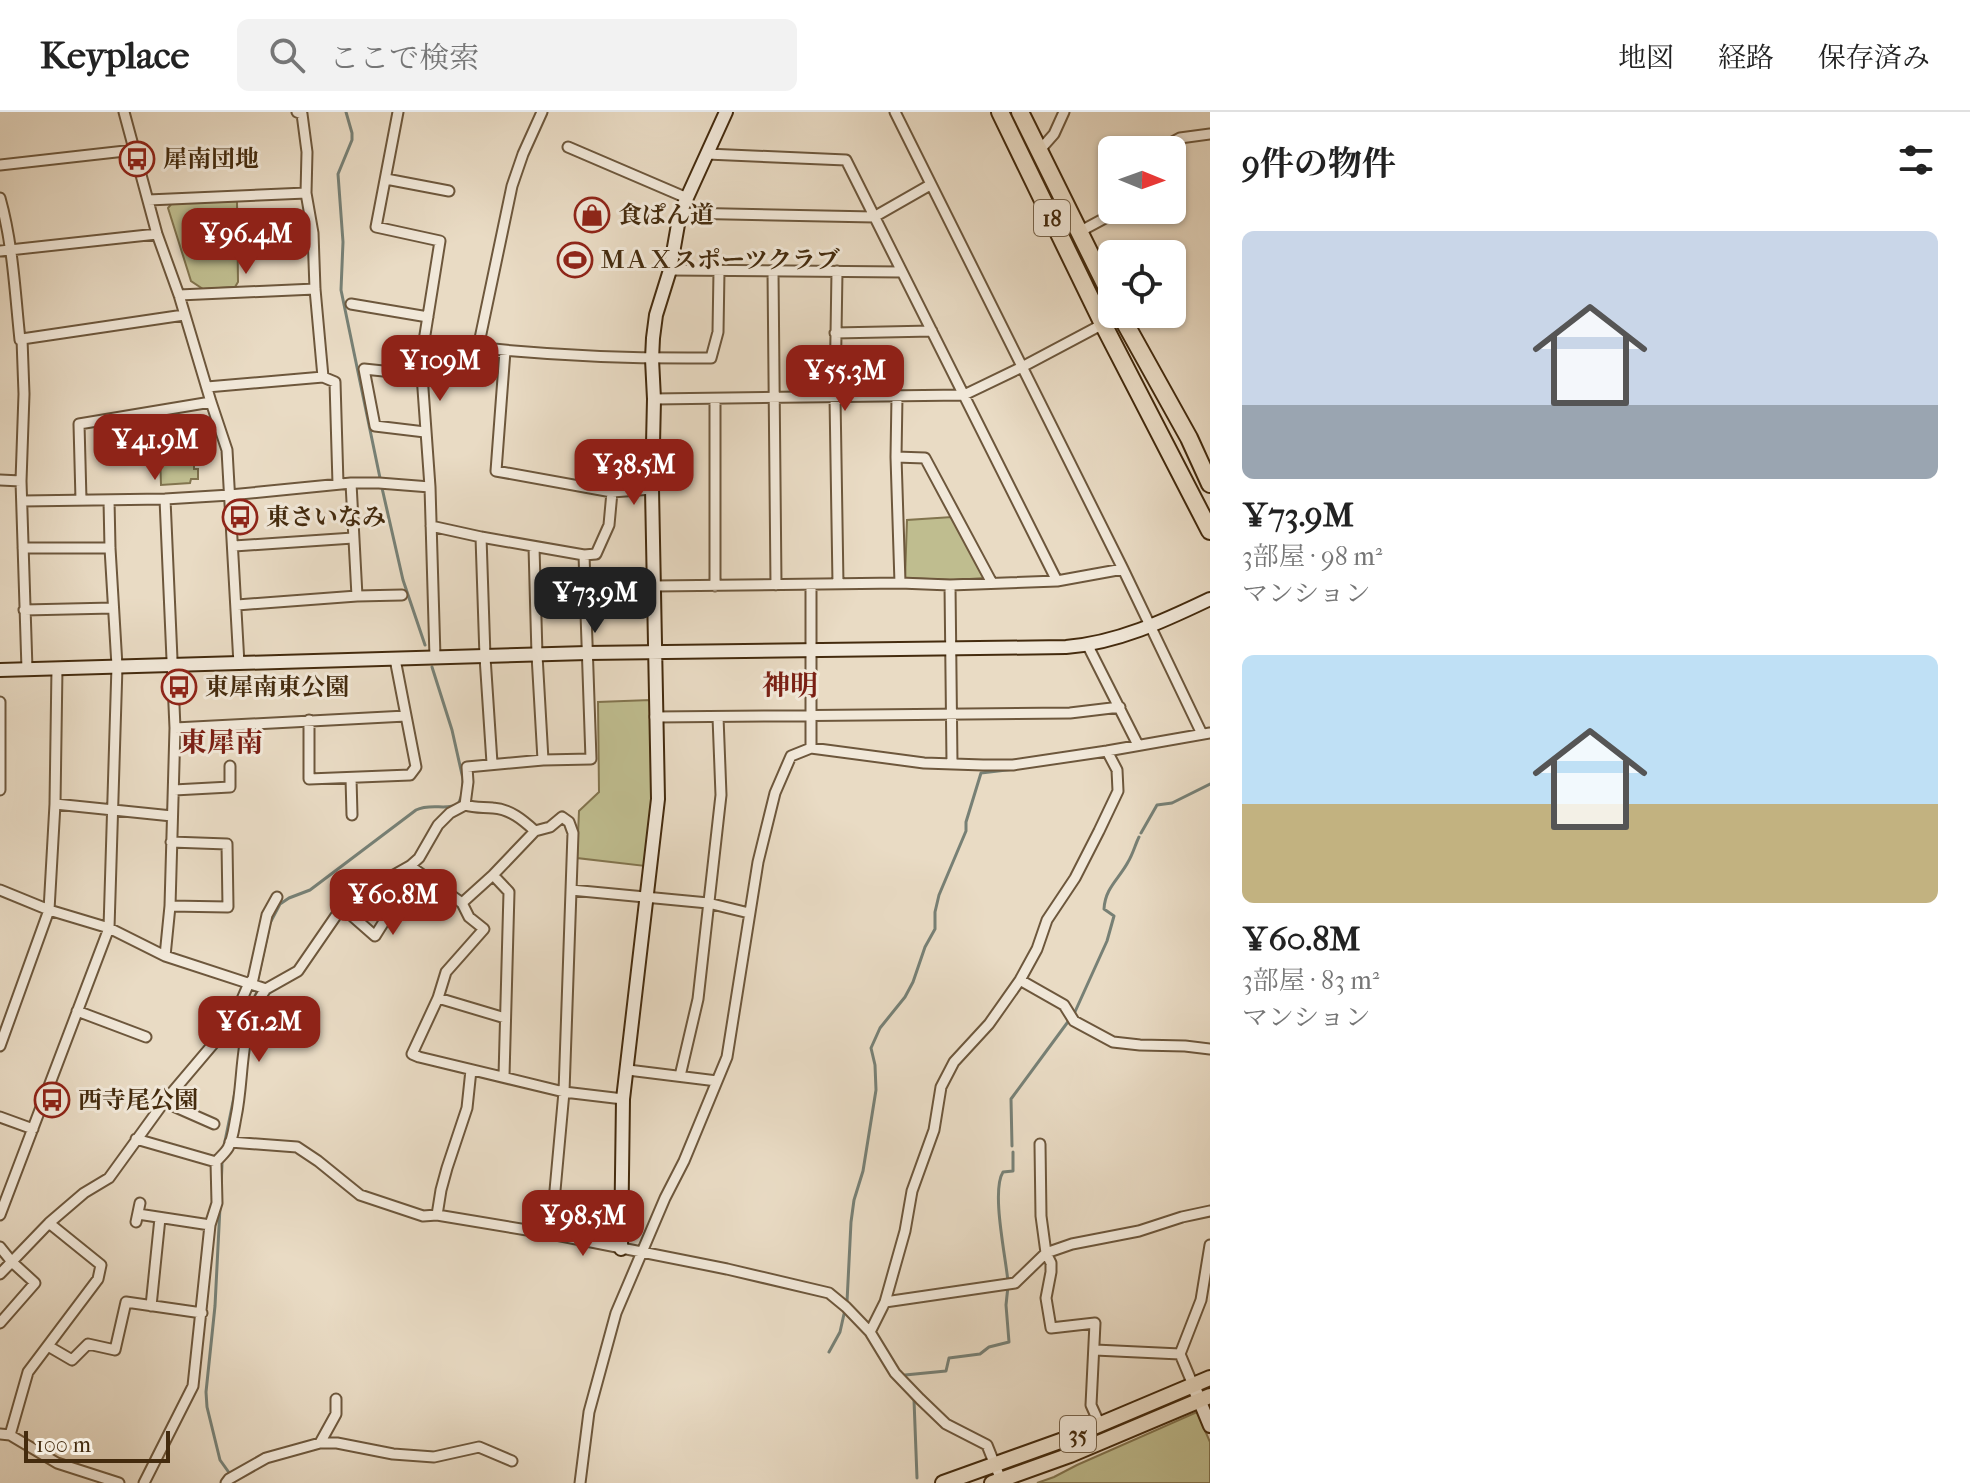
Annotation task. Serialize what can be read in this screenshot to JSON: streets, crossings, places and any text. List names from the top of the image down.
{
  "streets": {
    "highway": ["18"],
    "main road": ["35"]
  },
  "districts": ["神明", "東犀南"],
  "places": {
    "bus stop": [
      "犀南団地",
      "東さいなみ",
      "東犀南東公園",
      "西寺尾公園"
    ],
    "shop": ["食ぱん道"],
    "sports": ["ＭＡＸスポーツクラブ"]
  },
  "scale_bar": "100 m",
  "north": "right",
  "page": {
    "header": "Keyplace",
    "search": "ここで検索",
    "nav": ["地図", "経路", "保存済み"],
    "heading": "9件の物件",
    "price": [
      "¥96.4M",
      "¥109M",
      "¥55.3M",
      "¥41.9M",
      "¥38.5M",
      "¥73.9M",
      "¥60.8M",
      "¥61.2M",
      "¥98.5M"
    ],
    "list": [
      {
        "name": "¥73.9M",
        "note": "3部屋 · 98 m² · マンション"
      },
      {
        "name": "¥60.8M",
        "note": "3部屋 · 83 m² · マンション"
      }
    ],
    "scale": "100 m"
  }
}
